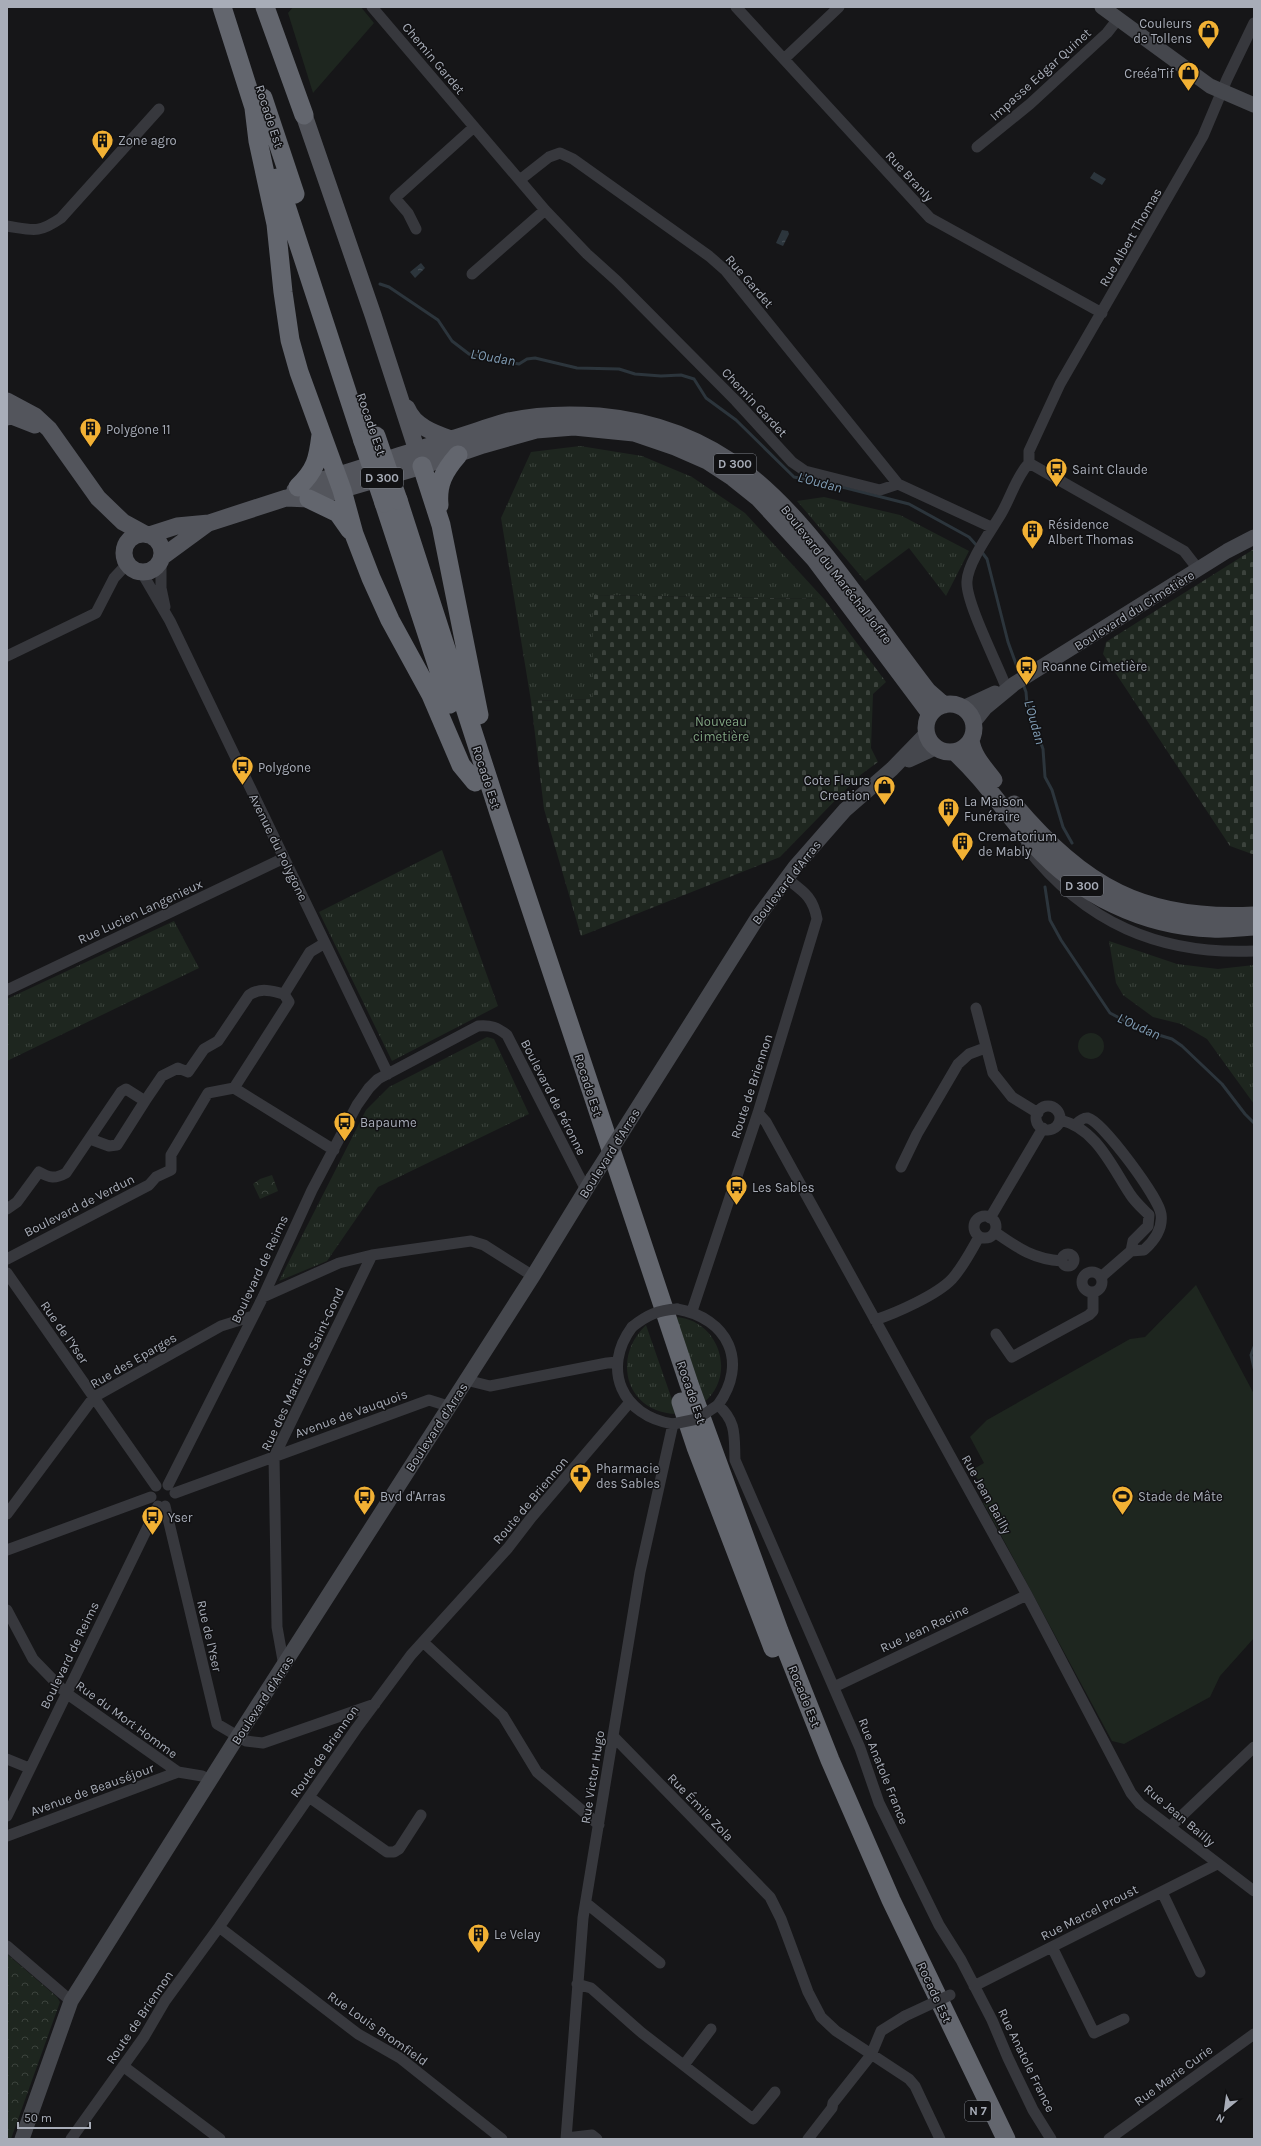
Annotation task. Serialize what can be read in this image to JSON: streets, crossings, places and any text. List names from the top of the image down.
{
  "streets": {
    "highway": ["Rocade Est", "N 7"],
    "main road": [
      "D 300",
      "Boulevard du Maréchal Joffre",
      "Boulevard du Cimetière",
      "Boulevard d'Arras"
    ],
    "street": [
      "Chemin Gardet",
      "Impasse Edgar Quinet",
      "Rue Branly",
      "Rue Albert Thomas",
      "Rue Gardet",
      "Avenue du Polygone",
      "Rue Lucien Langenieux",
      "Route de Briennon",
      "Boulevard de Péronne",
      "Boulevard de Verdun",
      "Boulevard de Reims",
      "Rue de l'Yser",
      "Rue des Eparges",
      "Rue des Marais de Saint-Gond",
      "Avenue de Vauquois",
      "Rue Jean Bailly",
      "Rue Jean Racine",
      "Rue du Mort Homme",
      "Rue Anatole France",
      "Rue Victor Hugo",
      "Avenue de Beauséjour",
      "Rue Émile Zola",
      "Rue Marcel Proust",
      "Rue Louis Bromfield",
      "Rue Marie Curie"
    ]
  },
  "crossings": [
    ["Chemin Gardet", "Rue Gardet"],
    ["Rue Branly", "Rue Albert Thomas"],
    ["D 300", "Boulevard du Maréchal Joffre"],
    ["D 300", "Boulevard du Cimetière"],
    ["D 300", "Boulevard d'Arras"],
    ["Boulevard du Maréchal Joffre", "Boulevard du Cimetière"],
    ["Boulevard du Maréchal Joffre", "Avenue du Polygone"],
    ["Boulevard du Maréchal Joffre", "Boulevard d'Arras"],
    ["Boulevard du Cimetière", "Boulevard d'Arras"],
    ["Avenue du Polygone", "Rue Lucien Langenieux"],
    ["Avenue du Polygone", "Boulevard de Reims"],
    ["Boulevard d'Arras", "Route de Briennon"],
    ["Boulevard d'Arras", "Boulevard de Péronne"],
    ["Boulevard d'Arras", "Rue de l'Yser"],
    ["Boulevard d'Arras", "Rue des Marais de Saint-Gond"],
    ["Boulevard d'Arras", "Avenue de Vauquois"],
    ["Boulevard d'Arras", "Avenue de Beauséjour"],
    ["Route de Briennon", "Rue Jean Bailly"],
    ["Route de Briennon", "Rue Anatole France"],
    ["Route de Briennon", "Rue Victor Hugo"],
    ["Route de Briennon", "Rue Louis Bromfield"],
    ["Boulevard de Péronne", "Boulevard de Reims"],
    ["Boulevard de Reims", "Rue de l'Yser"],
    ["Boulevard de Reims", "Rue des Eparges"],
    ["Boulevard de Reims", "Avenue de Vauquois"],
    ["Boulevard de Reims", "Rue du Mort Homme"],
    ["Rue de l'Yser", "Rue des Eparges"],
    ["Rue de l'Yser", "Avenue de Vauquois"],
    ["Rue des Marais de Saint-Gond", "Avenue de Vauquois"],
    ["Rue Jean Bailly", "Rue Jean Racine"],
    ["Rue Jean Bailly", "Rue Marcel Proust"],
    ["Rue Jean Racine", "Rue Anatole France"],
    ["Rue du Mort Homme", "Avenue de Beauséjour"],
    ["Rue Anatole France", "Rue Victor Hugo"],
    ["Rue Anatole France", "Rue Marcel Proust"],
    ["Rue Victor Hugo", "Rue Émile Zola"]
  ],
  "water": ["L'Oudan"],
  "parks": ["Nouveau cimetière"],
  "places": {
    "shop": ["Couleurs de Tollens", "Creéa'Tif", "Cote Fleurs Creation"],
    "building": [
      "Zone agro",
      "Polygone 11",
      "Résidence Albert Thomas",
      "La Maison Funéraire",
      "Crematorium de Mably",
      "Le Velay"
    ],
    "bus stop": [
      "Saint Claude",
      "Roanne Cimetière",
      "Polygone",
      "Bapaume",
      "Les Sables",
      "Bvd d'Arras",
      "Yser"
    ],
    "pharmacy": ["Pharmacie des Sables"],
    "sports": ["Stade de Mâte"]
  },
  "scale_bar": "50 m",
  "north": "bottom left"
}
